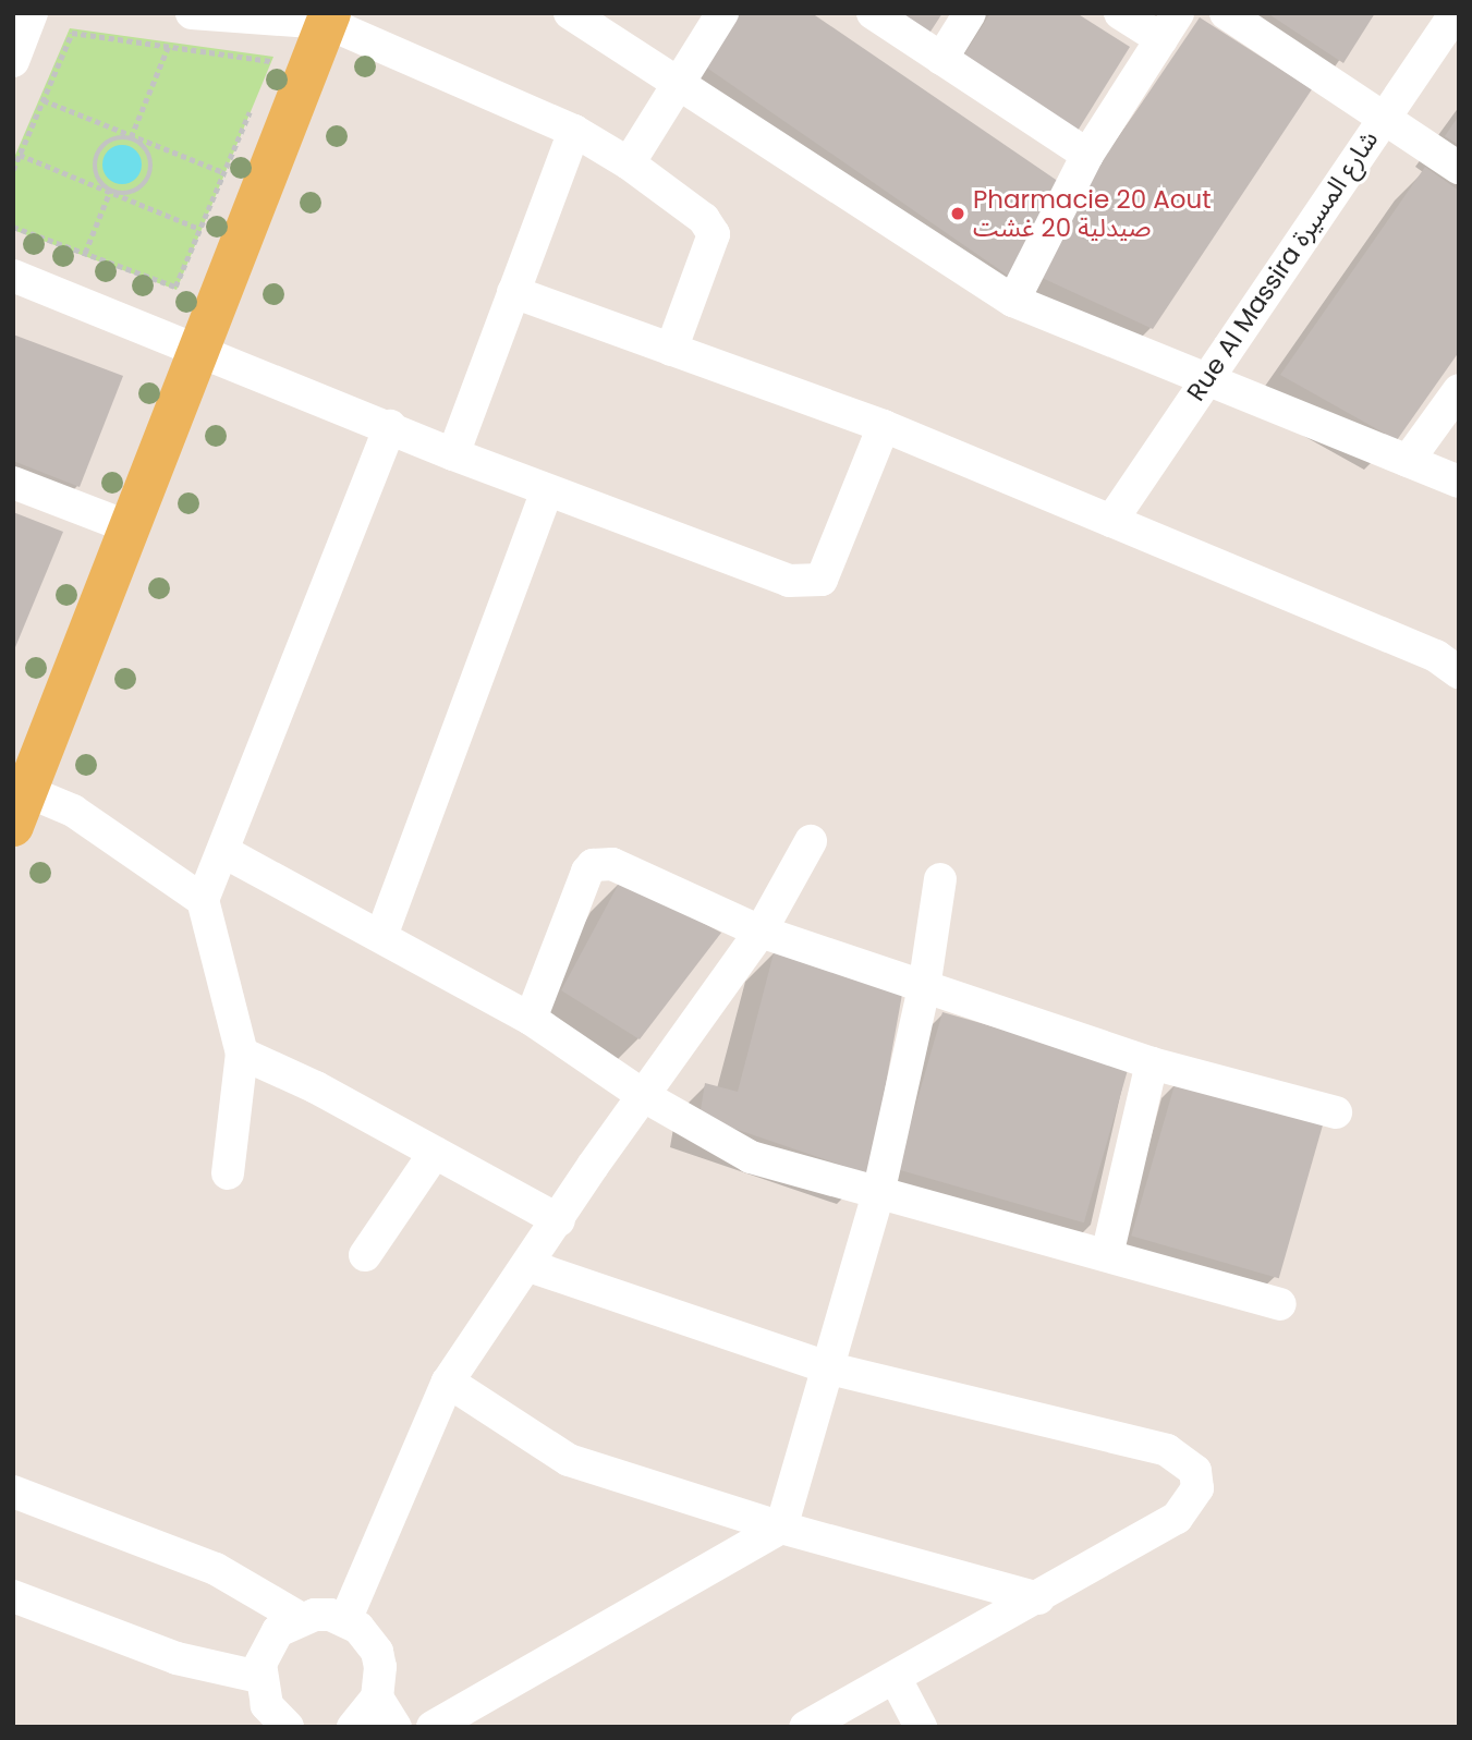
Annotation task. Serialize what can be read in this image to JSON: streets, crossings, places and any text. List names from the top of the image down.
{
  "streets": {
    "street": ["Rue Al Massira شارع المسيرة"]
  },
  "places": ["Pharmacie 20 Aout صيدلية 20 غشت"]
}
